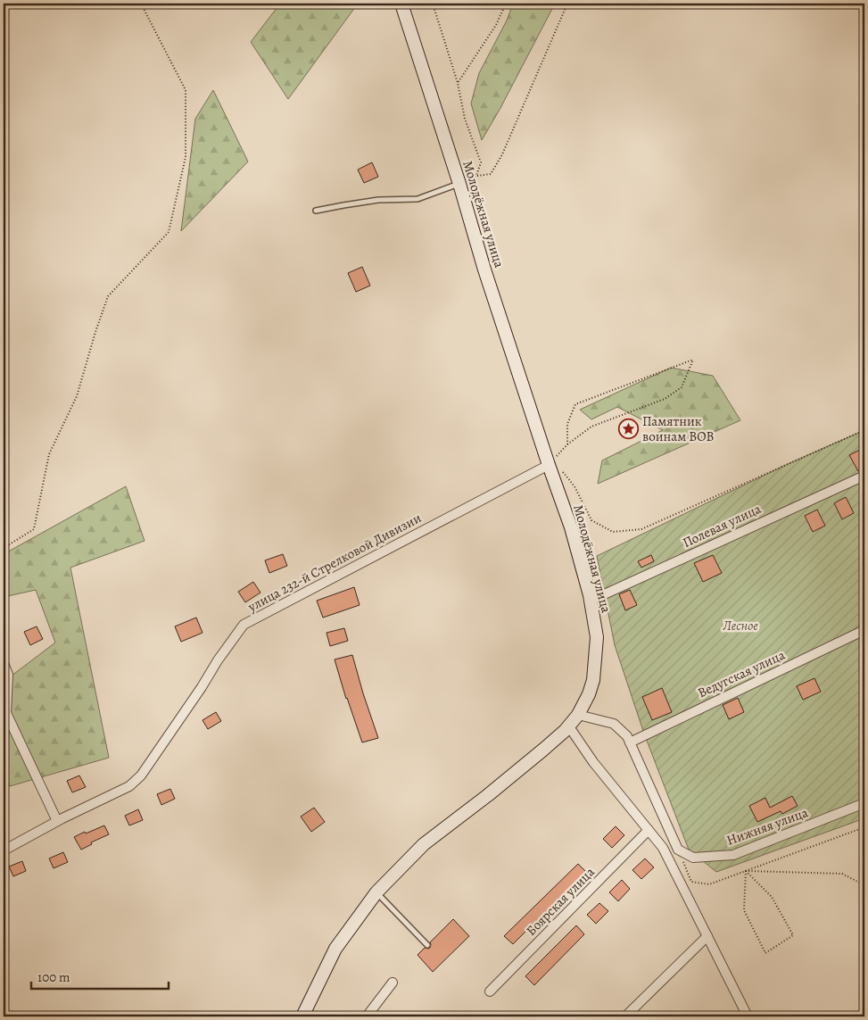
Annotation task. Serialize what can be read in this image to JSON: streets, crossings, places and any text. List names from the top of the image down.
{
  "streets": {
    "main road": ["Молодёжная улица"],
    "street": [
      "Полевая улица",
      "улица 232-й Стрелковой Дивизии",
      "Ведугская улица",
      "Нижняя улица",
      "Боярская улица"
    ]
  },
  "crossings": [
    ["Молодёжная улица", "Полевая улица"],
    ["Молодёжная улица", "улица 232-й Стрелковой Дивизии"]
  ],
  "parks": ["Лесное"],
  "places": {
    "place": ["Памятник воинам ВОВ"]
  },
  "scale_bar": "100 m"
}
